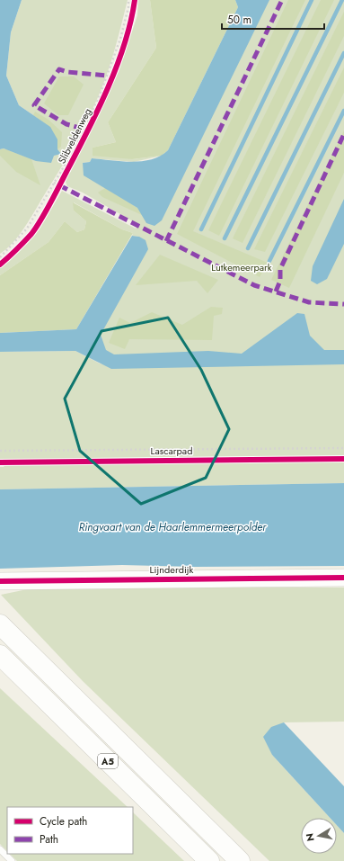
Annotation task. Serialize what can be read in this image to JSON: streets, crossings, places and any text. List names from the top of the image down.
{
  "streets": {
    "highway": ["A5"],
    "street": ["Lijnderdijk"],
    "cycle path": ["Slibveldenweg", "Lascarpad"]
  },
  "water": ["Ringvaart van de Haarlemmermeerpolder"],
  "parks": ["Lutkemeerpark"],
  "legend": ["Cycle path", "Path"],
  "scale_bar": "50 m",
  "north": "left"
}
